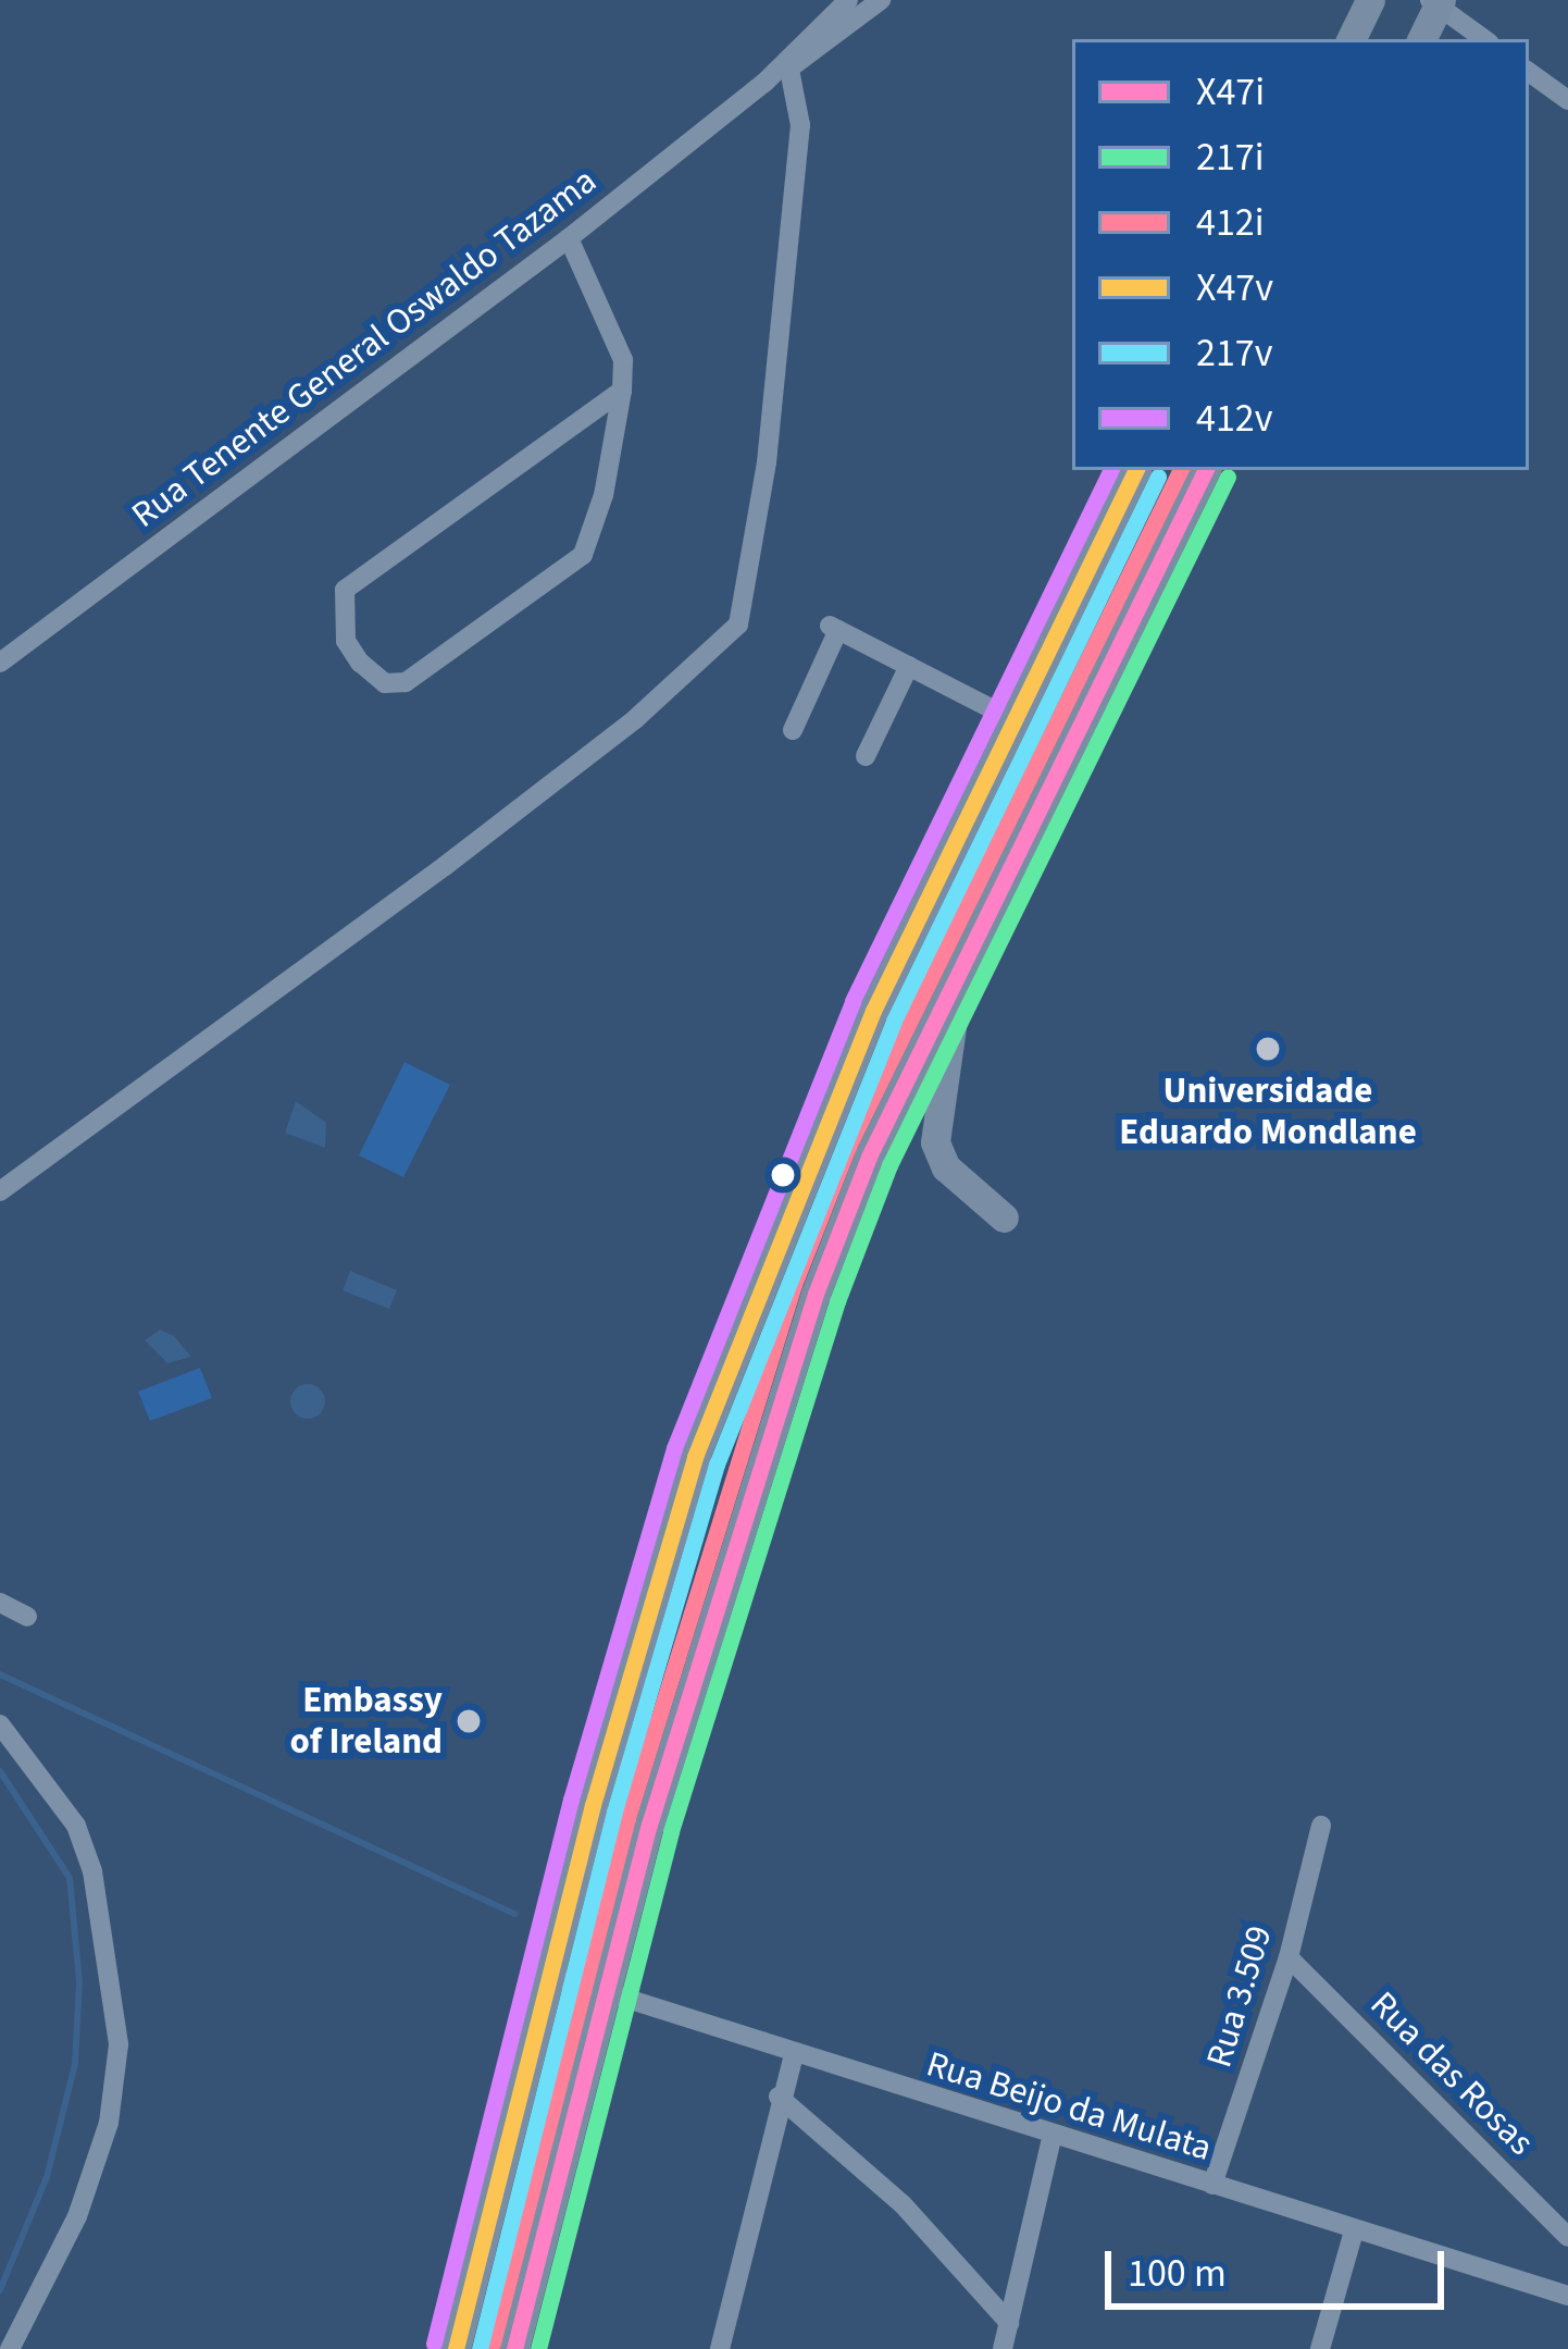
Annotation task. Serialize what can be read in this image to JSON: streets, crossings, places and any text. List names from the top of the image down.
{
  "streets": {
    "street": [
      "Rua Tenente General Oswaldo Tazama",
      "Rua 3.509",
      "Rua das Rosas",
      "Rua Beijo da Mulata"
    ]
  },
  "crossings": [
    ["Rua 3.509", "Rua das Rosas"],
    ["Rua 3.509", "Rua Beijo da Mulata"]
  ],
  "places": ["Universidade Eduardo Mondlane", "Embassy of Ireland"],
  "lines": [
    "transit line X47i",
    "transit line 412i",
    "transit line X47v",
    "transit line 412v",
    "transit line 217i",
    "transit line 217v"
  ],
  "legend": [
    "X47i",
    "217i",
    "412i",
    "X47v",
    "217v",
    "412v"
  ],
  "scale_bar": "100 m"
}
